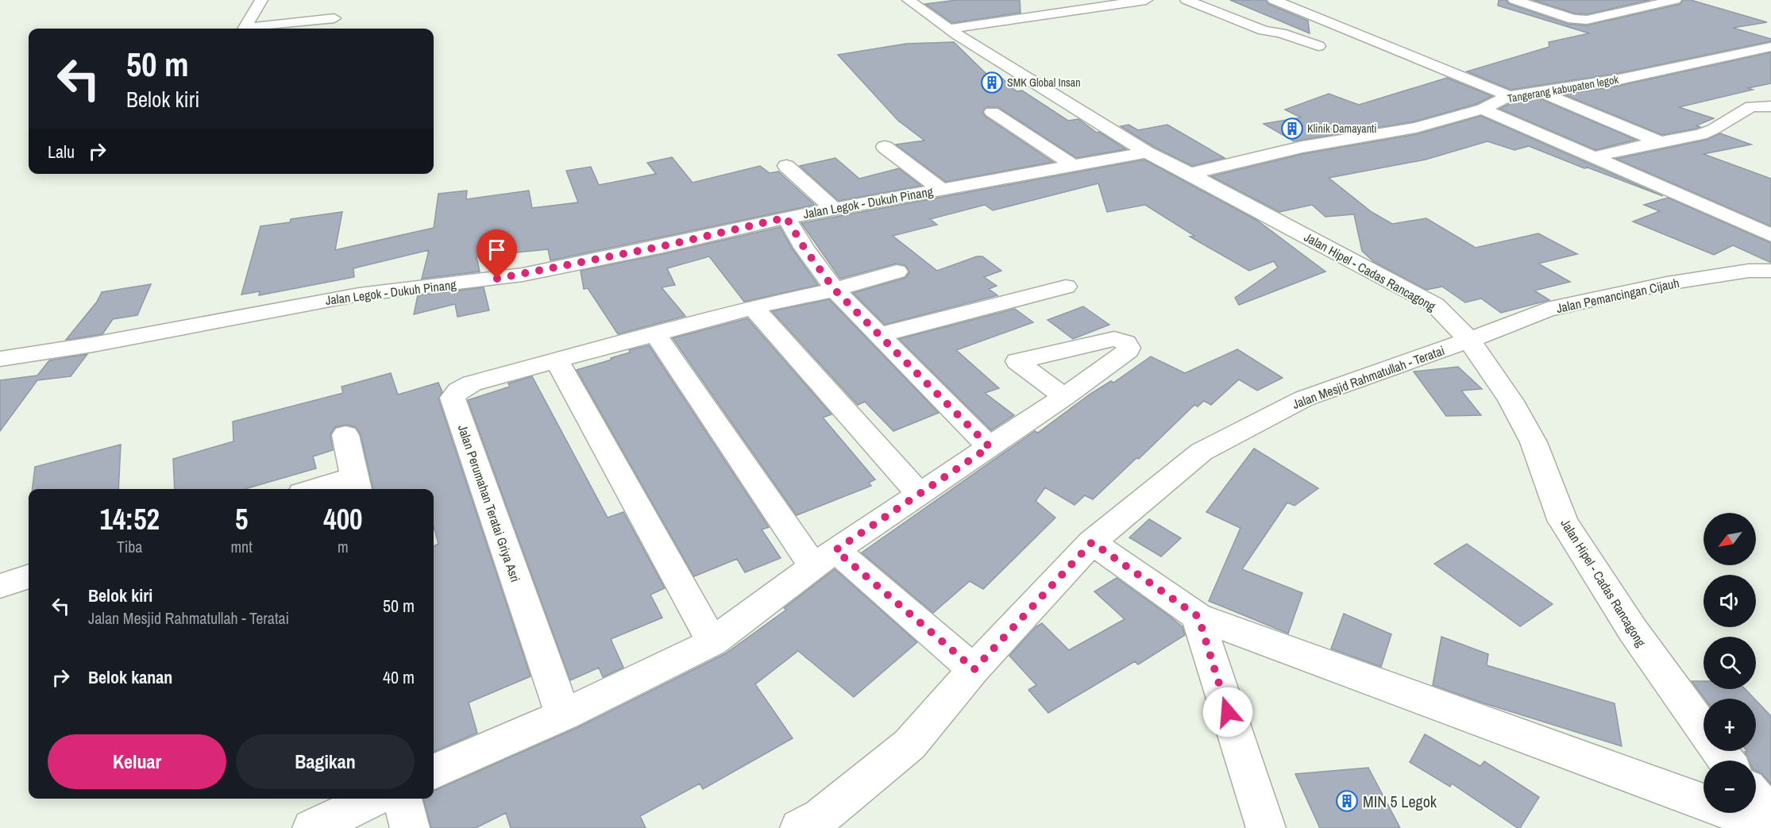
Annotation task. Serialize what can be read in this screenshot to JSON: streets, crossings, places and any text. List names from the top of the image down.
{
  "streets": {
    "street": [
      "Tangerang kabupaten legok",
      "Jalan Legok - Dukuh Pinang",
      "Jalan Hipel - Cadas Rancagong",
      "Jalan Pemancingan Cijauh",
      "Jalan Mesjid Rahmatullah - Teratai",
      "Jalan Perumahan Teratai Griya Asri"
    ]
  },
  "crossings": [
    ["Tangerang kabupaten legok", "Jalan Hipel - Cadas Rancagong"],
    ["Jalan Legok - Dukuh Pinang", "Jalan Hipel - Cadas Rancagong"],
    ["Jalan Hipel - Cadas Rancagong", "Jalan Pemancingan Cijauh"],
    ["Jalan Hipel - Cadas Rancagong", "Jalan Mesjid Rahmatullah - Teratai"],
    ["Jalan Pemancingan Cijauh", "Jalan Mesjid Rahmatullah - Teratai"]
  ],
  "places": {
    "building": ["SMK Global Insan", "Klinik Damayanti", "MIN 5 Legok"]
  },
  "north": "bottom left",
  "page": {
    "turn": ["50 m", "Belok kiri"],
    "then": "Lalu",
    "eta": [
      "14:52",
      "Tiba",
      "5",
      "mnt",
      "400",
      "m"
    ],
    "map_buttons": ["+", "−"],
    "list": [
      {
        "name": "Belok kiri",
        "note": "Jalan Mesjid Rahmatullah - Teratai",
        "value": "50 m"
      },
      {
        "name": "Belok kanan",
        "value": "40 m"
      }
    ],
    "buttons": ["Keluar", "Bagikan"]
  }
}
